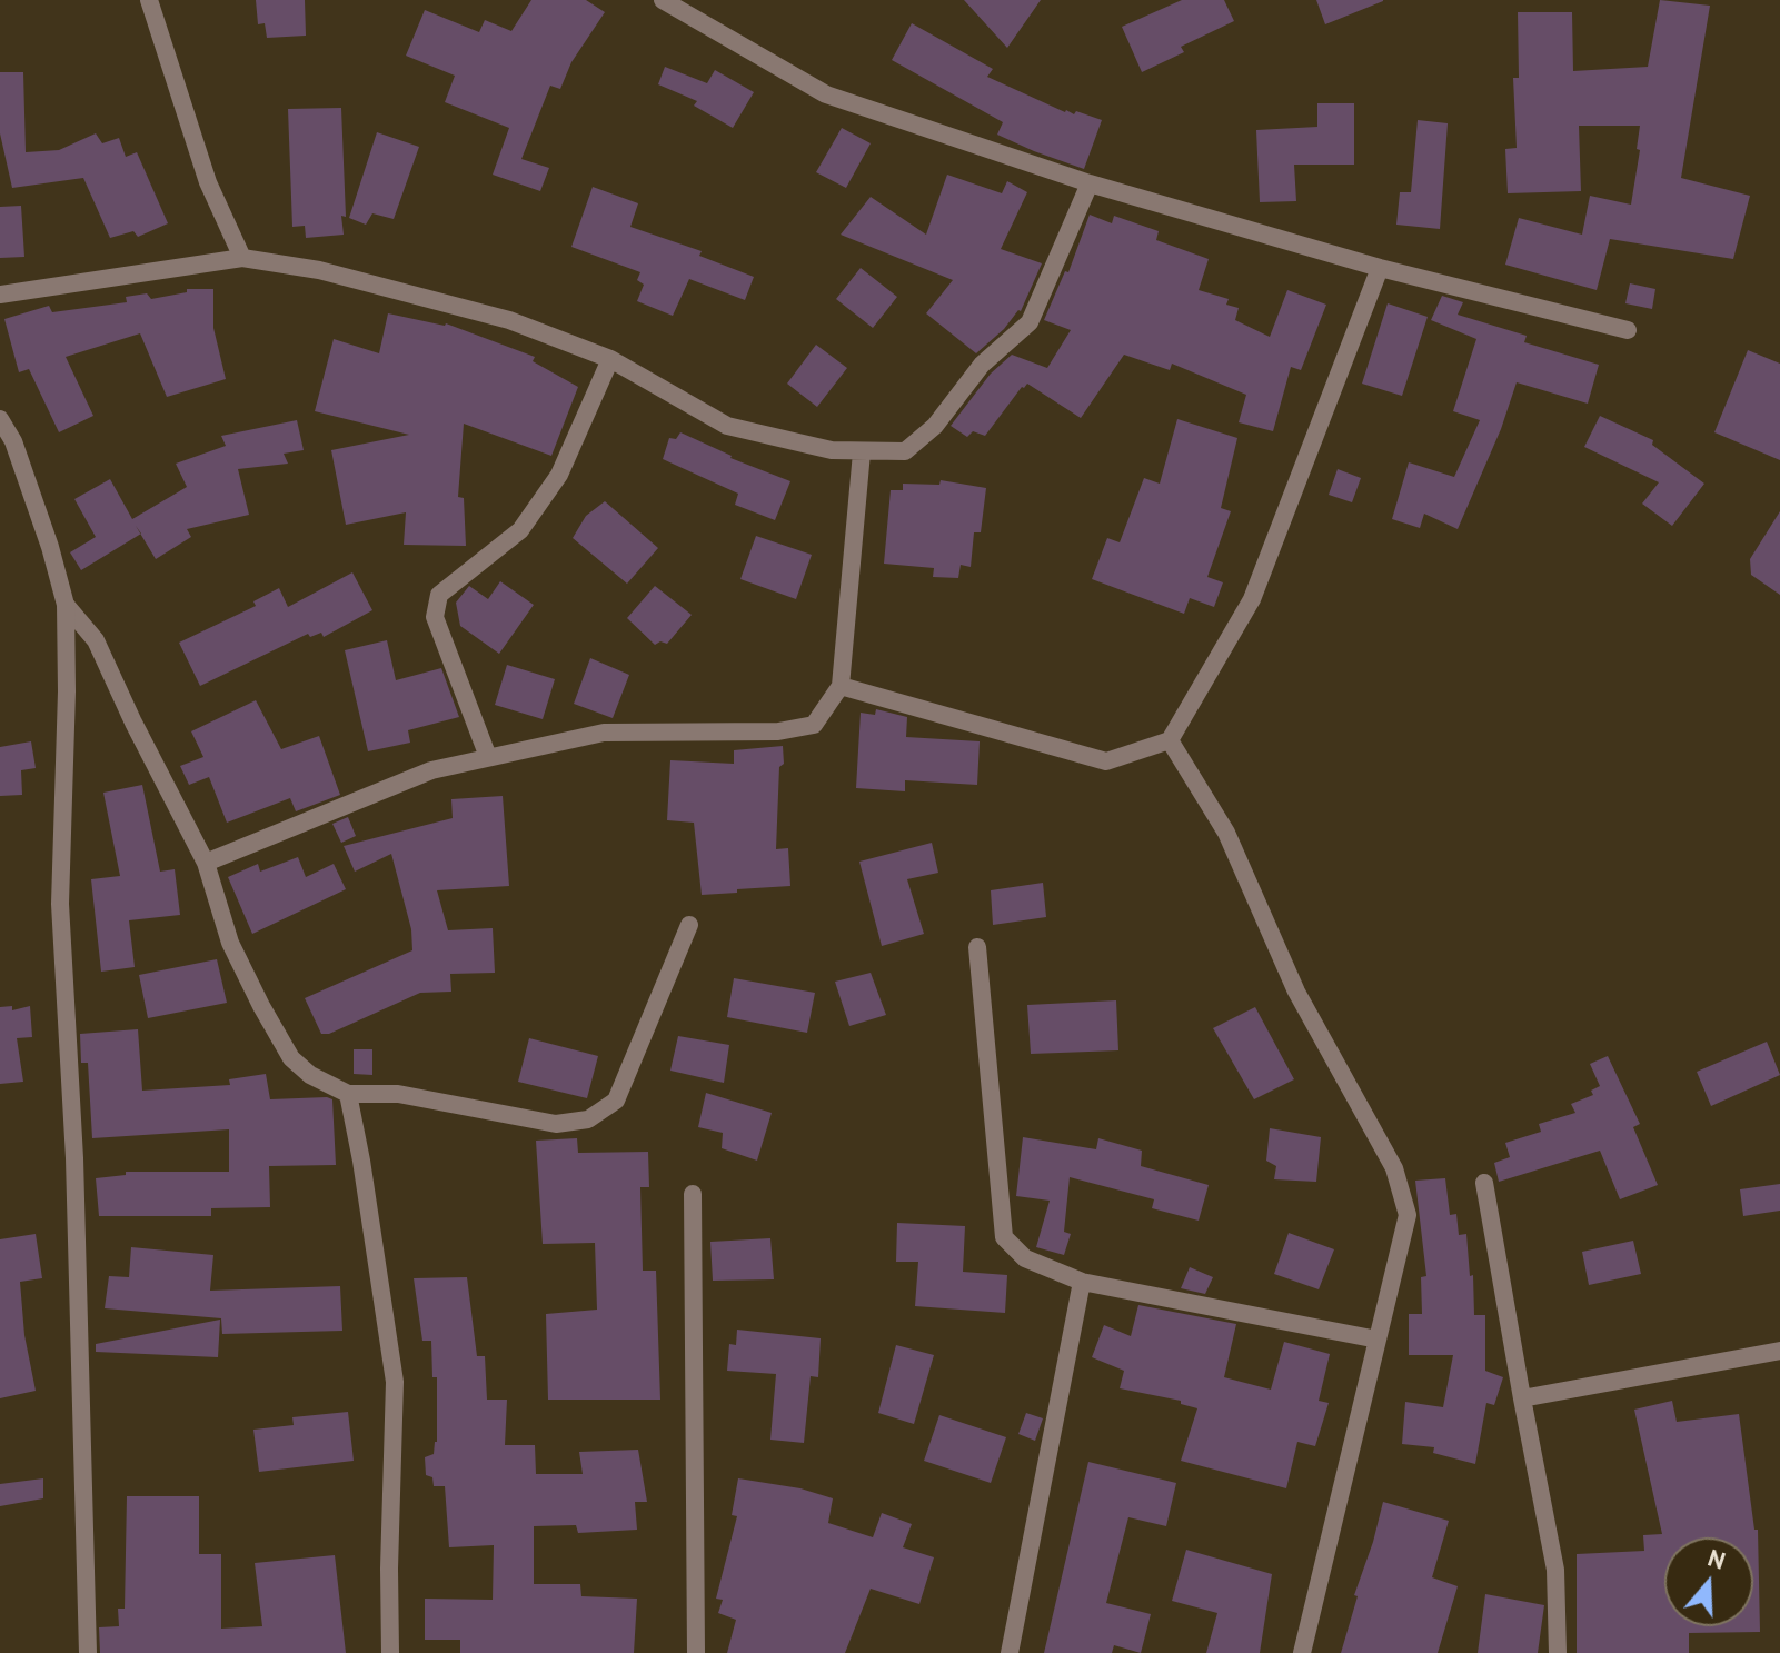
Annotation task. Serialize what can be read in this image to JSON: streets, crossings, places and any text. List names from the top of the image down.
{
  "north": "top"
}
